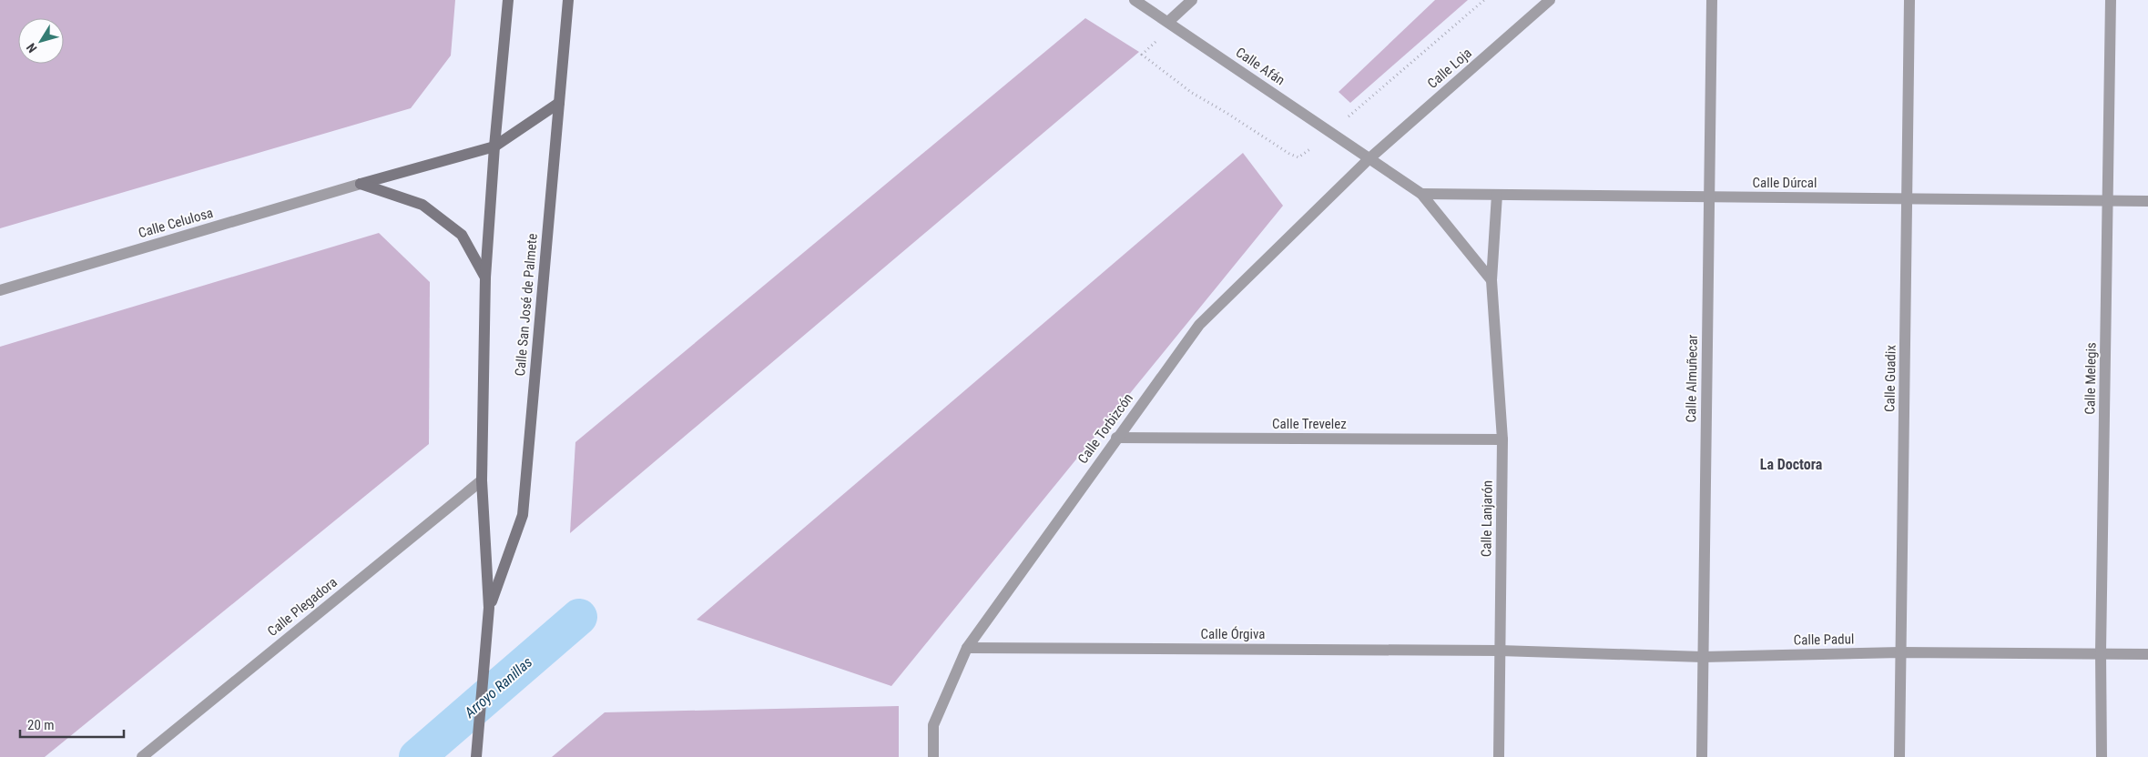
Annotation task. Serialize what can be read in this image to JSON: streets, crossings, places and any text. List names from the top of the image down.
{
  "streets": {
    "street": [
      "Calle Afán",
      "Calle Loja",
      "Calle Dúrcal",
      "Calle Celulosa",
      "Calle San José de Palmete",
      "Calle Almuñecar",
      "Calle Guadix",
      "Calle Melegis",
      "Calle Trevelez",
      "Calle Torbizcón",
      "Calle Lanjarón",
      "Calle Plegadora",
      "Calle Órgiva",
      "Calle Padul"
    ]
  },
  "crossings": [
    ["Calle Afán", "Calle Loja"],
    ["Calle Afán", "Calle Torbizcón"],
    ["Calle Loja", "Calle Torbizcón"],
    ["Calle Dúrcal", "Calle Almuñecar"],
    ["Calle Dúrcal", "Calle Guadix"],
    ["Calle Dúrcal", "Calle Melegis"],
    ["Calle Dúrcal", "Calle Lanjarón"],
    ["Calle San José de Palmete", "Calle Plegadora"],
    ["Calle Almuñecar", "Calle Padul"],
    ["Calle Guadix", "Calle Padul"],
    ["Calle Melegis", "Calle Padul"],
    ["Calle Trevelez", "Calle Torbizcón"],
    ["Calle Trevelez", "Calle Lanjarón"],
    ["Calle Torbizcón", "Calle Órgiva"],
    ["Calle Lanjarón", "Calle Órgiva"],
    ["Calle Lanjarón", "Calle Padul"],
    ["Calle Órgiva", "Calle Padul"]
  ],
  "districts": ["La Doctora"],
  "water": ["Arroyo Ranillas"],
  "scale_bar": "20 m",
  "north": "bottom left"
}
